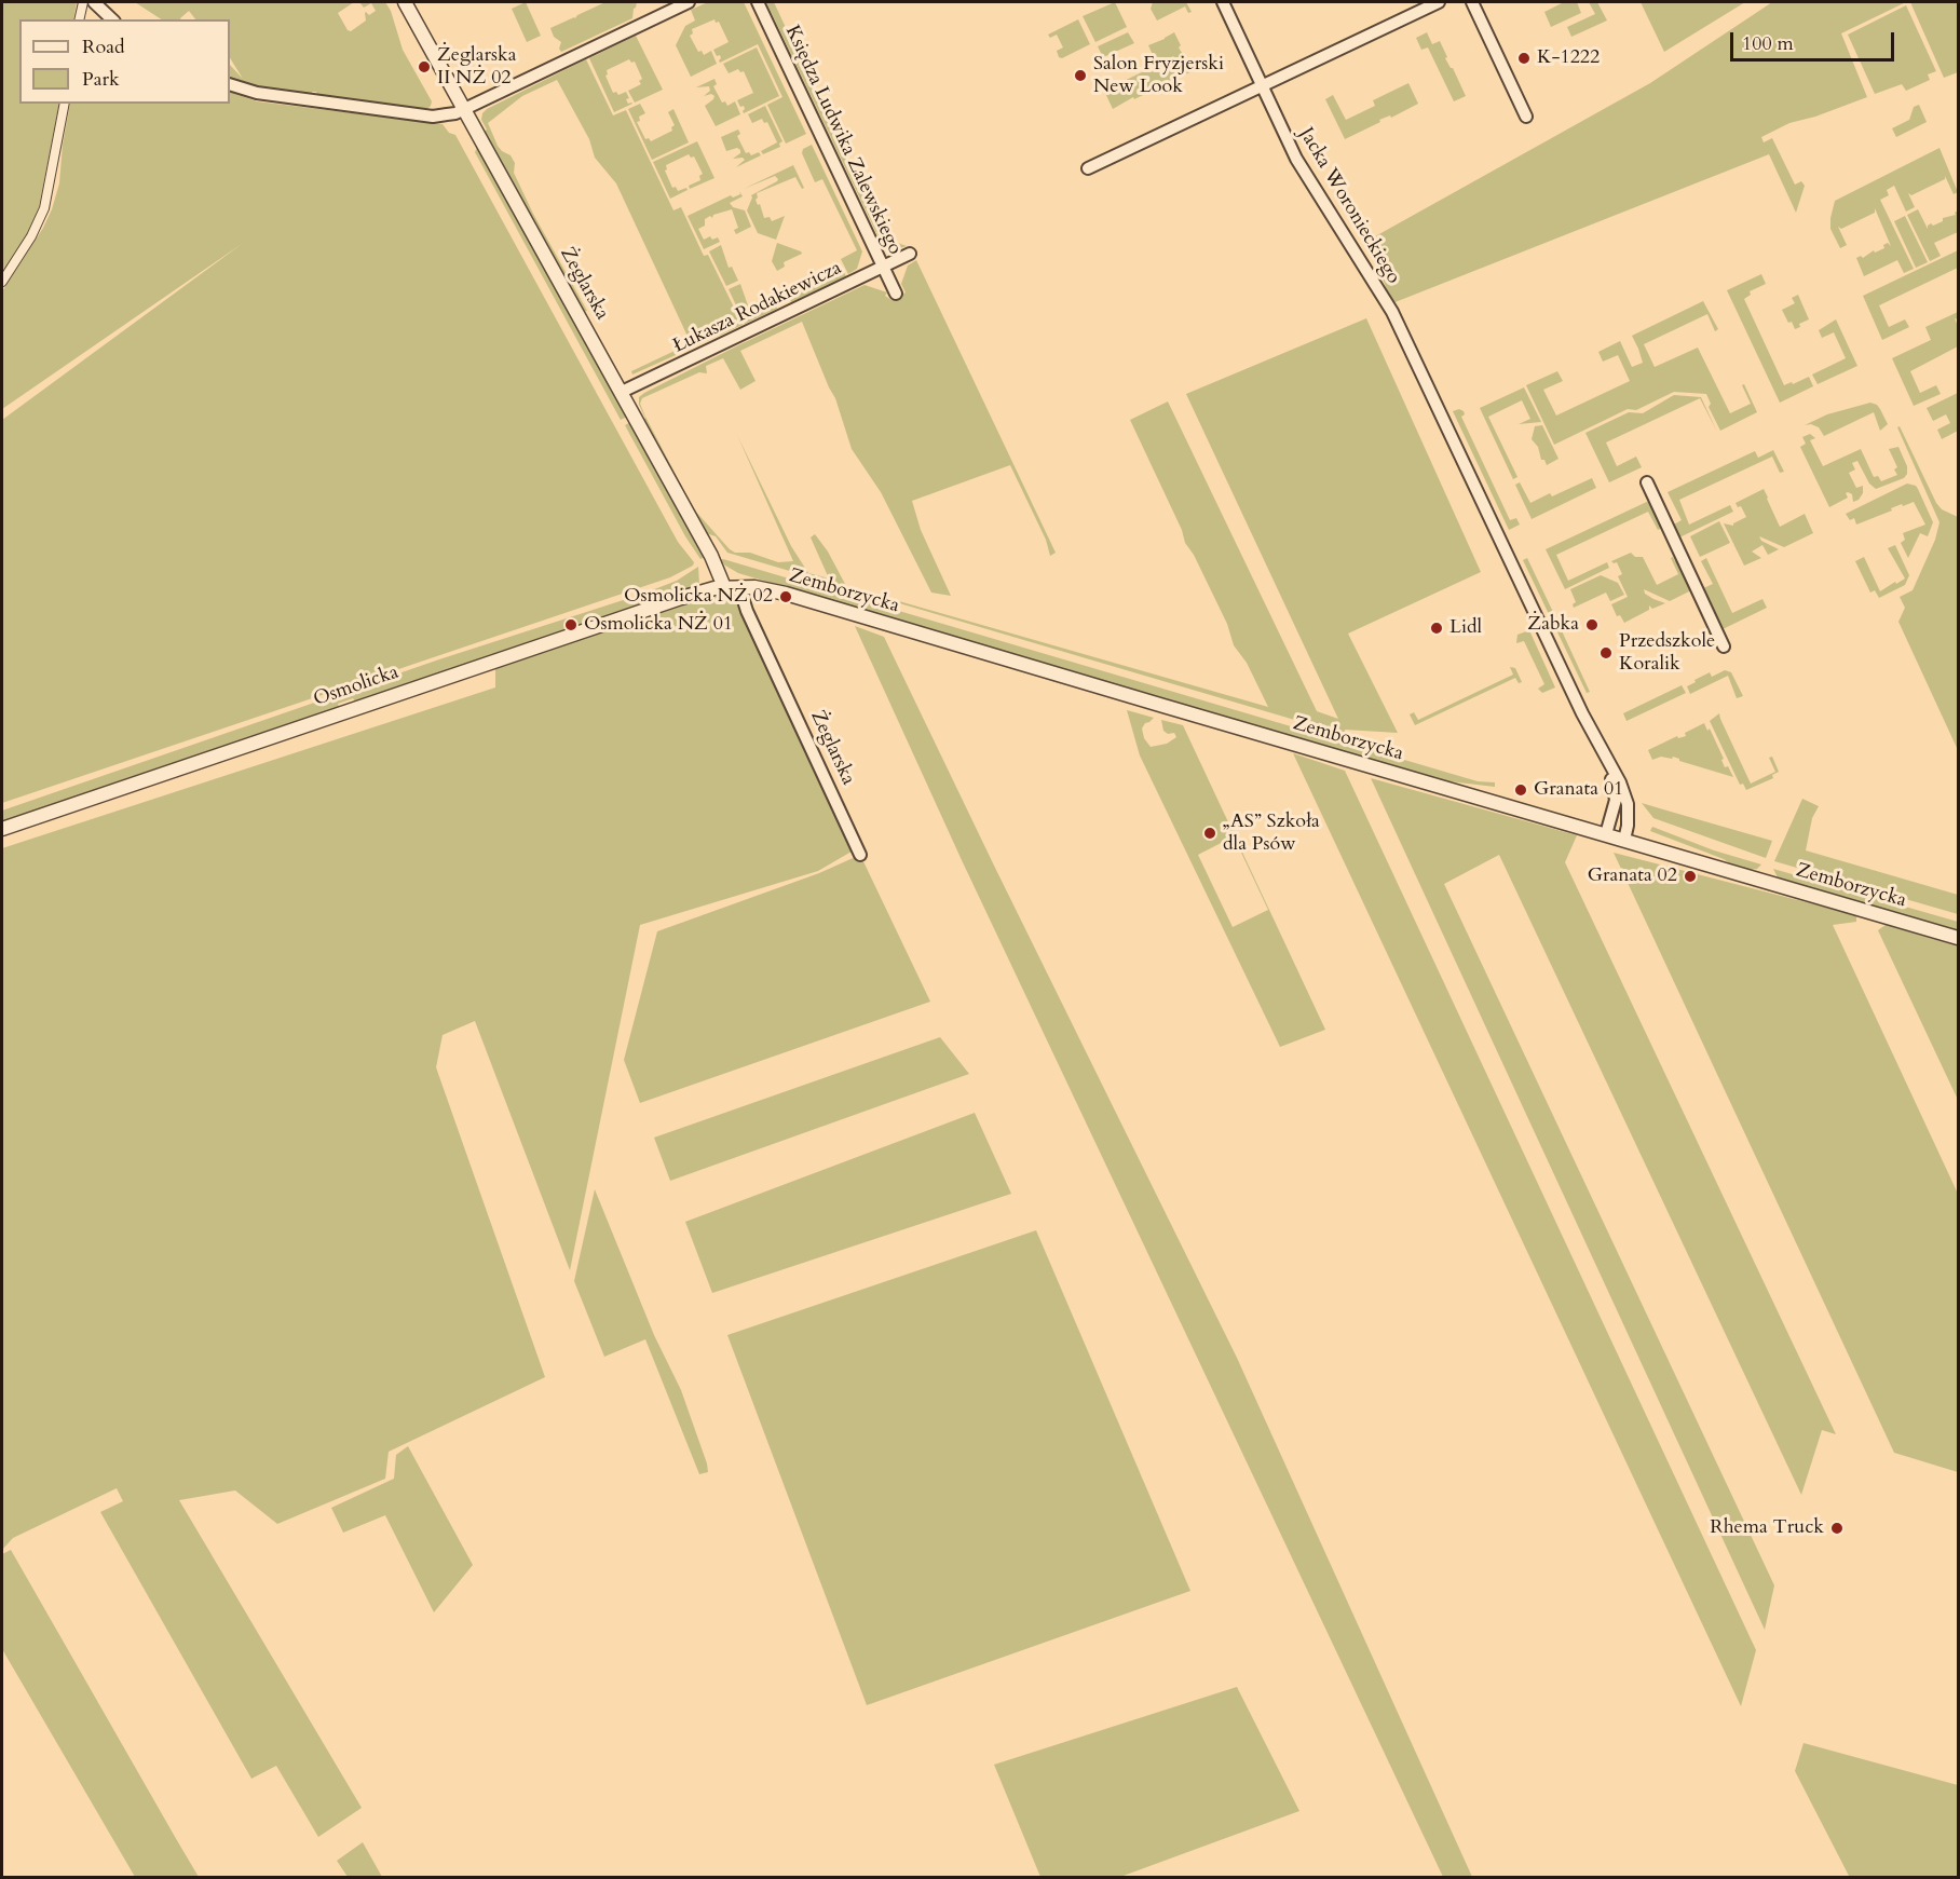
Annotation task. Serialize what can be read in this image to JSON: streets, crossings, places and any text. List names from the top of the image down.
{
  "streets": {
    "street": [
      "Księdza Ludwika Zalewskiego",
      "Jacka Woronieckiego",
      "Żeglarska",
      "Łukasza Rodakiewicza",
      "Zemborzycka",
      "Osmolicka"
    ]
  },
  "crossings": [
    ["Księdza Ludwika Zalewskiego", "Łukasza Rodakiewicza"],
    ["Żeglarska", "Łukasza Rodakiewicza"],
    ["Żeglarska", "Zemborzycka"],
    ["Żeglarska", "Osmolicka"],
    ["Zemborzycka", "Osmolicka"]
  ],
  "places": [
    "K-1222",
    "Żeglarska II NŻ 02",
    "Salon Fryzjerski New Look",
    "Osmolicka NŻ 02",
    "Osmolicka NŻ 01",
    "Żabka",
    "Lidl",
    "Przedszkole Koralik",
    "Granata 01",
    "„AS” Szkoła dla Psów",
    "Granata 02",
    "Rhema Truck"
  ],
  "legend": ["Road", "Park"],
  "scale_bar": "100 m"
}
